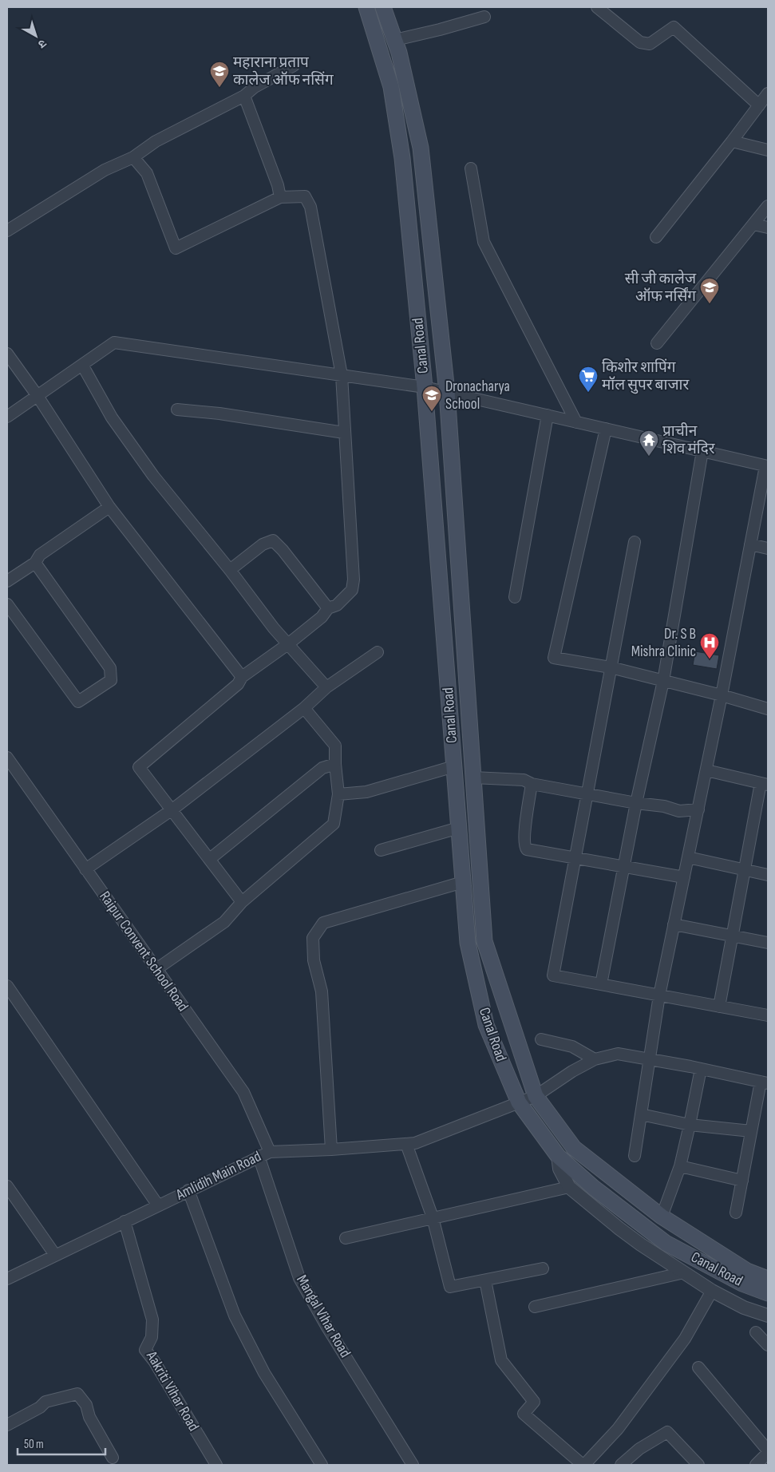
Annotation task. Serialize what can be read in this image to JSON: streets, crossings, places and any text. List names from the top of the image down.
{
  "streets": {
    "main road": ["Canal Road"],
    "street": [
      "Raipur Convent School Road",
      "Amlidih Main Road",
      "Mangal Vihar Road",
      "Aakriti Vihar Road"
    ]
  },
  "crossings": [
    ["Canal Road", "Amlidih Main Road"],
    ["Raipur Convent School Road", "Amlidih Main Road"],
    ["Amlidih Main Road", "Mangal Vihar Road"],
    ["Amlidih Main Road", "Aakriti Vihar Road"]
  ],
  "places": {
    "school or university": ["महाराना प्रताप कालेज ऑफ नसिंग", "सी जी कालेज ऑफ नर्सिंग", "Dronacharya School"],
    "supermarket": ["किशोर शापिंग मॉल सुपर बाजार"],
    "temple": ["प्राचीन शिव मंदिर"],
    "hospital": ["Dr. S B Mishra Clinic"]
  },
  "scale_bar": "50 m",
  "north": "bottom right"
}
